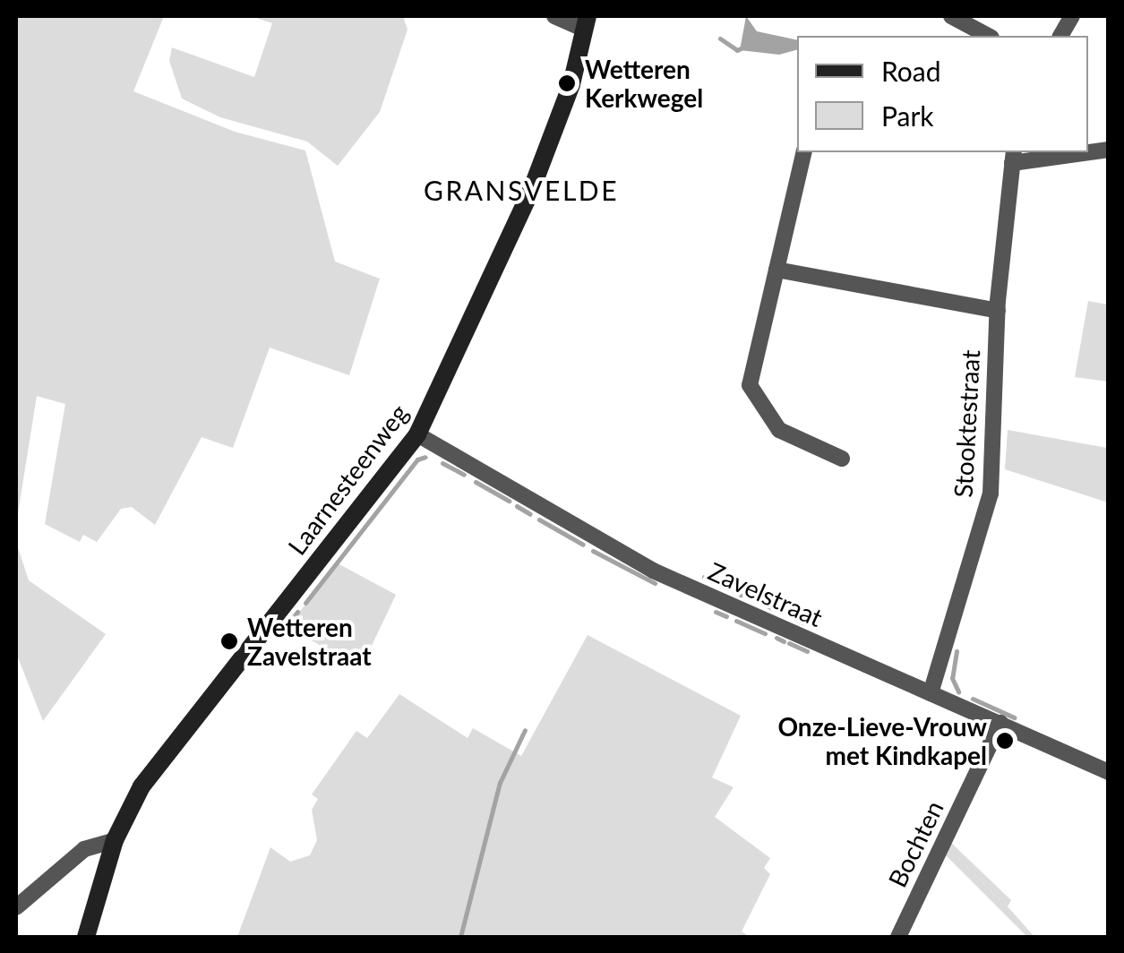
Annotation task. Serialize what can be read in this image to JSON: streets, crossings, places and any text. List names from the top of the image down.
{
  "streets": {
    "street": [
      "Stooktestraat",
      "Laarnesteenweg",
      "Zavelstraat",
      "Bochten"
    ]
  },
  "crossings": [
    ["Stooktestraat", "Zavelstraat"],
    ["Laarnesteenweg", "Zavelstraat"],
    ["Zavelstraat", "Bochten"]
  ],
  "districts": ["GRANSVELDE"],
  "places": ["Wetteren Kerkwegel", "Wetteren Zavelstraat", "Onze-Lieve-Vrouw met Kindkapel"],
  "legend": ["Road", "Park"]
}
